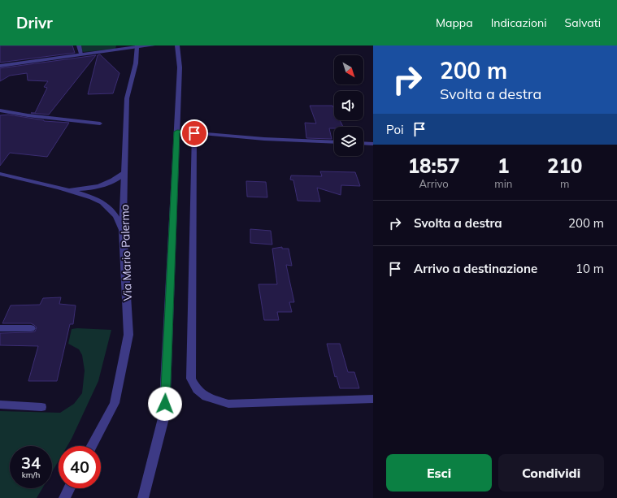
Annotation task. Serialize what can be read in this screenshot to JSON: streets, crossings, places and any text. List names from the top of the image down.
{
  "streets": {
    "street": ["Via Mario Palermo"]
  },
  "north": "bottom right",
  "page": {
    "header": "Drivr",
    "nav": ["Mappa", "Indicazioni", "Salvati"],
    "turn": ["200 m", "Svolta a destra"],
    "then": "Poi",
    "eta": [
      "18:57",
      "Arrivo",
      "1",
      "min",
      "210",
      "m"
    ],
    "list": [
      {
        "name": "Svolta a destra",
        "value": "200 m"
      },
      {
        "name": "Arrivo a destinazione",
        "value": "10 m"
      }
    ],
    "speed": "34 km/h",
    "limit": "40",
    "buttons": ["Esci", "Condividi"]
  }
}
